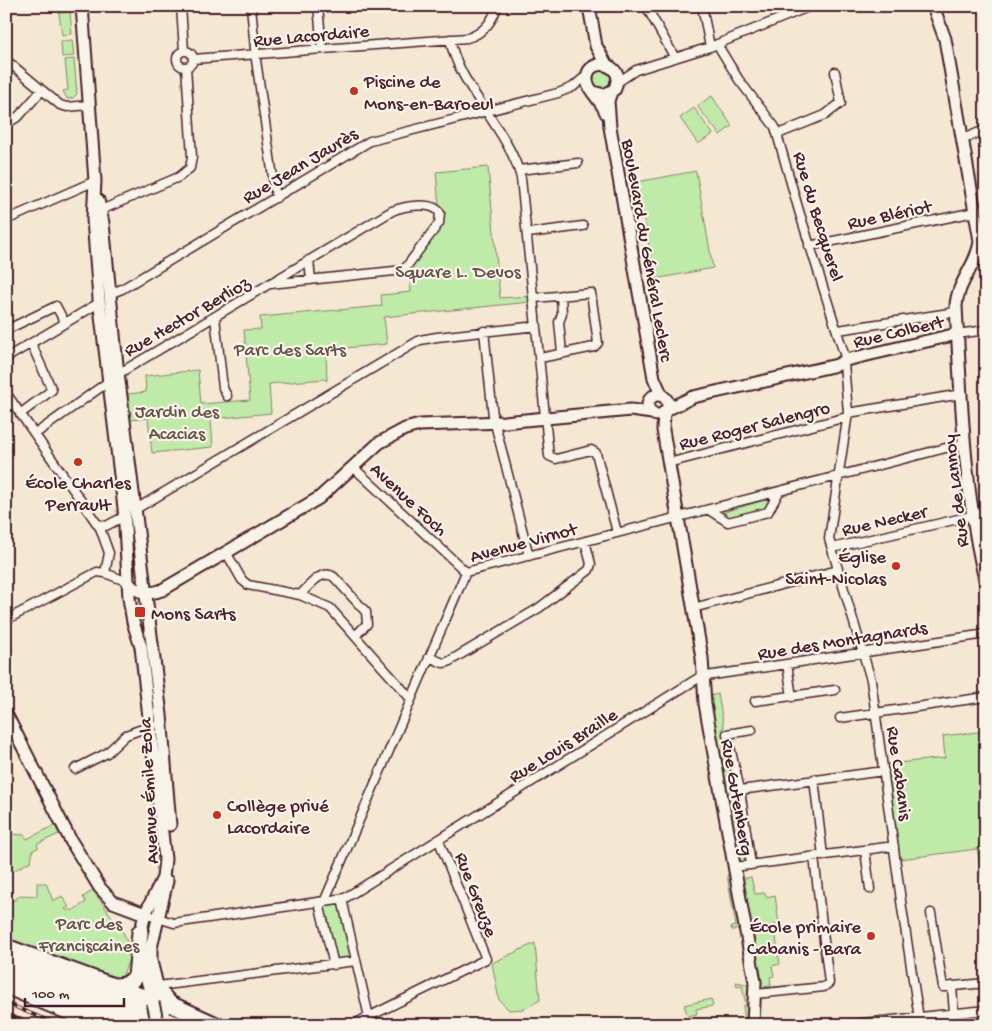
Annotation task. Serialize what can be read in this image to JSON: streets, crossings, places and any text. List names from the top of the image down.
{
  "streets": {
    "street": [
      "Rue Lacordaire",
      "Rue Jean Jaurès",
      "Rue Blériot",
      "Rue du Becquerel",
      "Boulevard du Général Leclerc",
      "Rue Hector Berlioz",
      "Rue Colbert",
      "Rue Roger Salengro",
      "Rue de Lannoy",
      "Avenue Foch",
      "Rue Necker",
      "Avenue Virnot",
      "Rue des Montagnards",
      "Rue Louis Braille",
      "Rue Cabanis",
      "Avenue Émile Zola",
      "Rue Gutenberg",
      "Rue Greuze"
    ]
  },
  "crossings": [
    ["Rue Jean Jaurès", "Boulevard du Général Leclerc"],
    ["Rue Jean Jaurès", "Avenue Émile Zola"],
    ["Rue Blériot", "Rue du Becquerel"],
    ["Rue du Becquerel", "Rue Colbert"],
    ["Rue du Becquerel", "Rue Roger Salengro"],
    ["Rue du Becquerel", "Avenue Virnot"],
    ["Rue du Becquerel", "Rue Cabanis"],
    ["Rue Hector Berlioz", "Avenue Émile Zola"],
    ["Rue Colbert", "Rue de Lannoy"],
    ["Rue Roger Salengro", "Rue de Lannoy"],
    ["Rue de Lannoy", "Rue Necker"],
    ["Rue de Lannoy", "Avenue Virnot"],
    ["Avenue Foch", "Avenue Virnot"],
    ["Rue Necker", "Rue Cabanis"],
    ["Avenue Virnot", "Rue Gutenberg"],
    ["Rue des Montagnards", "Rue Louis Braille"],
    ["Rue des Montagnards", "Rue Cabanis"],
    ["Rue des Montagnards", "Rue Gutenberg"],
    ["Rue Louis Braille", "Rue Gutenberg"],
    ["Rue Louis Braille", "Rue Greuze"]
  ],
  "parks": [
    "Square L. Devos",
    "Parc des Sarts",
    "Jardin des Acacias",
    "Parc des Franciscaines"
  ],
  "places": {
    "other": [
      "Piscine de Mons-en-Baroeul",
      "École Charles Perrault",
      "Église Saint-Nicolas",
      "Collège privé Lacordaire",
      "École primaire Cabanis - Bara"
    ],
    "transit": ["Mons Sarts"]
  },
  "scale_bar": "100 m"
}
